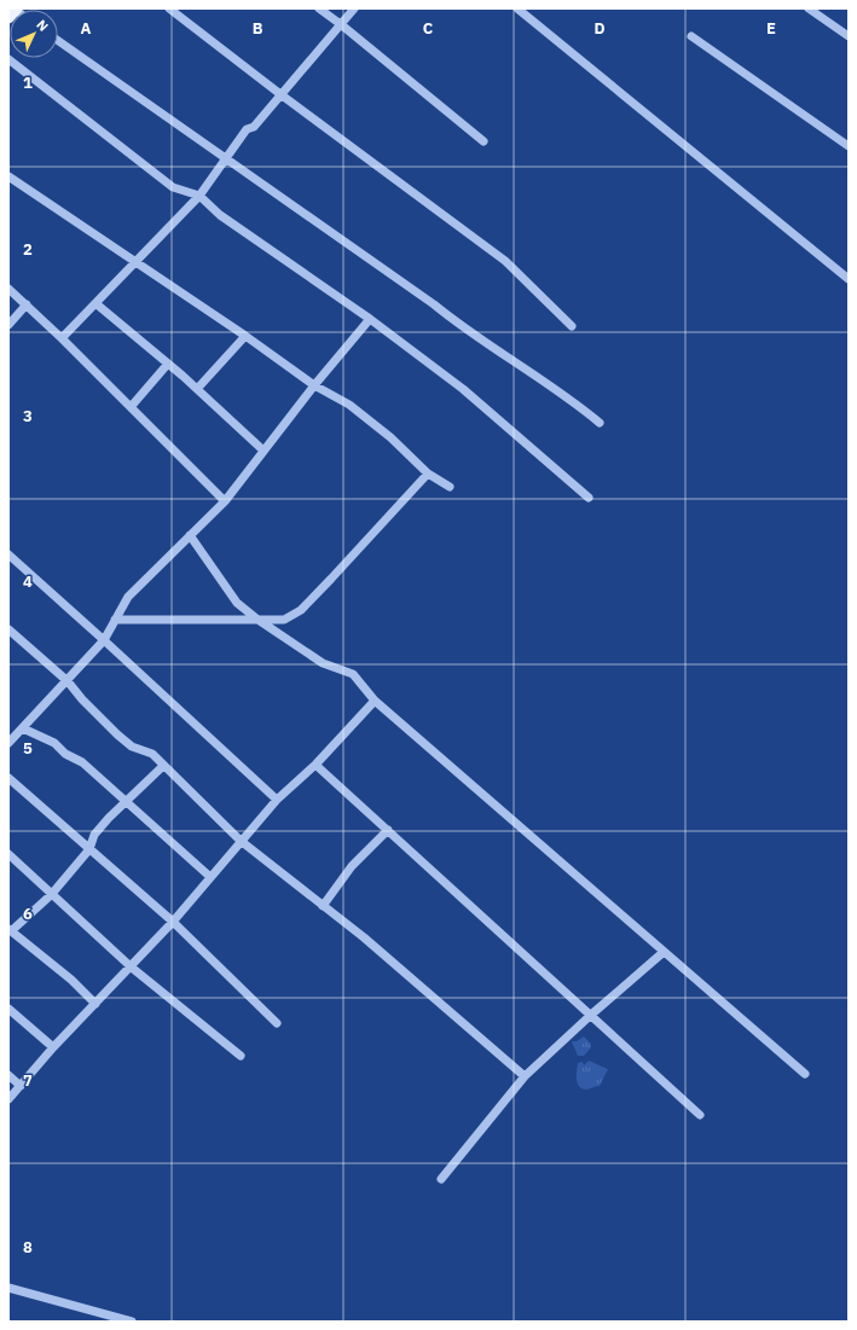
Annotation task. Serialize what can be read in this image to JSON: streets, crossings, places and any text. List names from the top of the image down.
{
  "north": "top right",
  "grid": {
    "columns": [
      "A",
      "B",
      "C",
      "D",
      "E"
    ],
    "rows": [
      "1",
      "2",
      "3",
      "4",
      "5",
      "6",
      "7",
      "8"
    ]
  }
}
